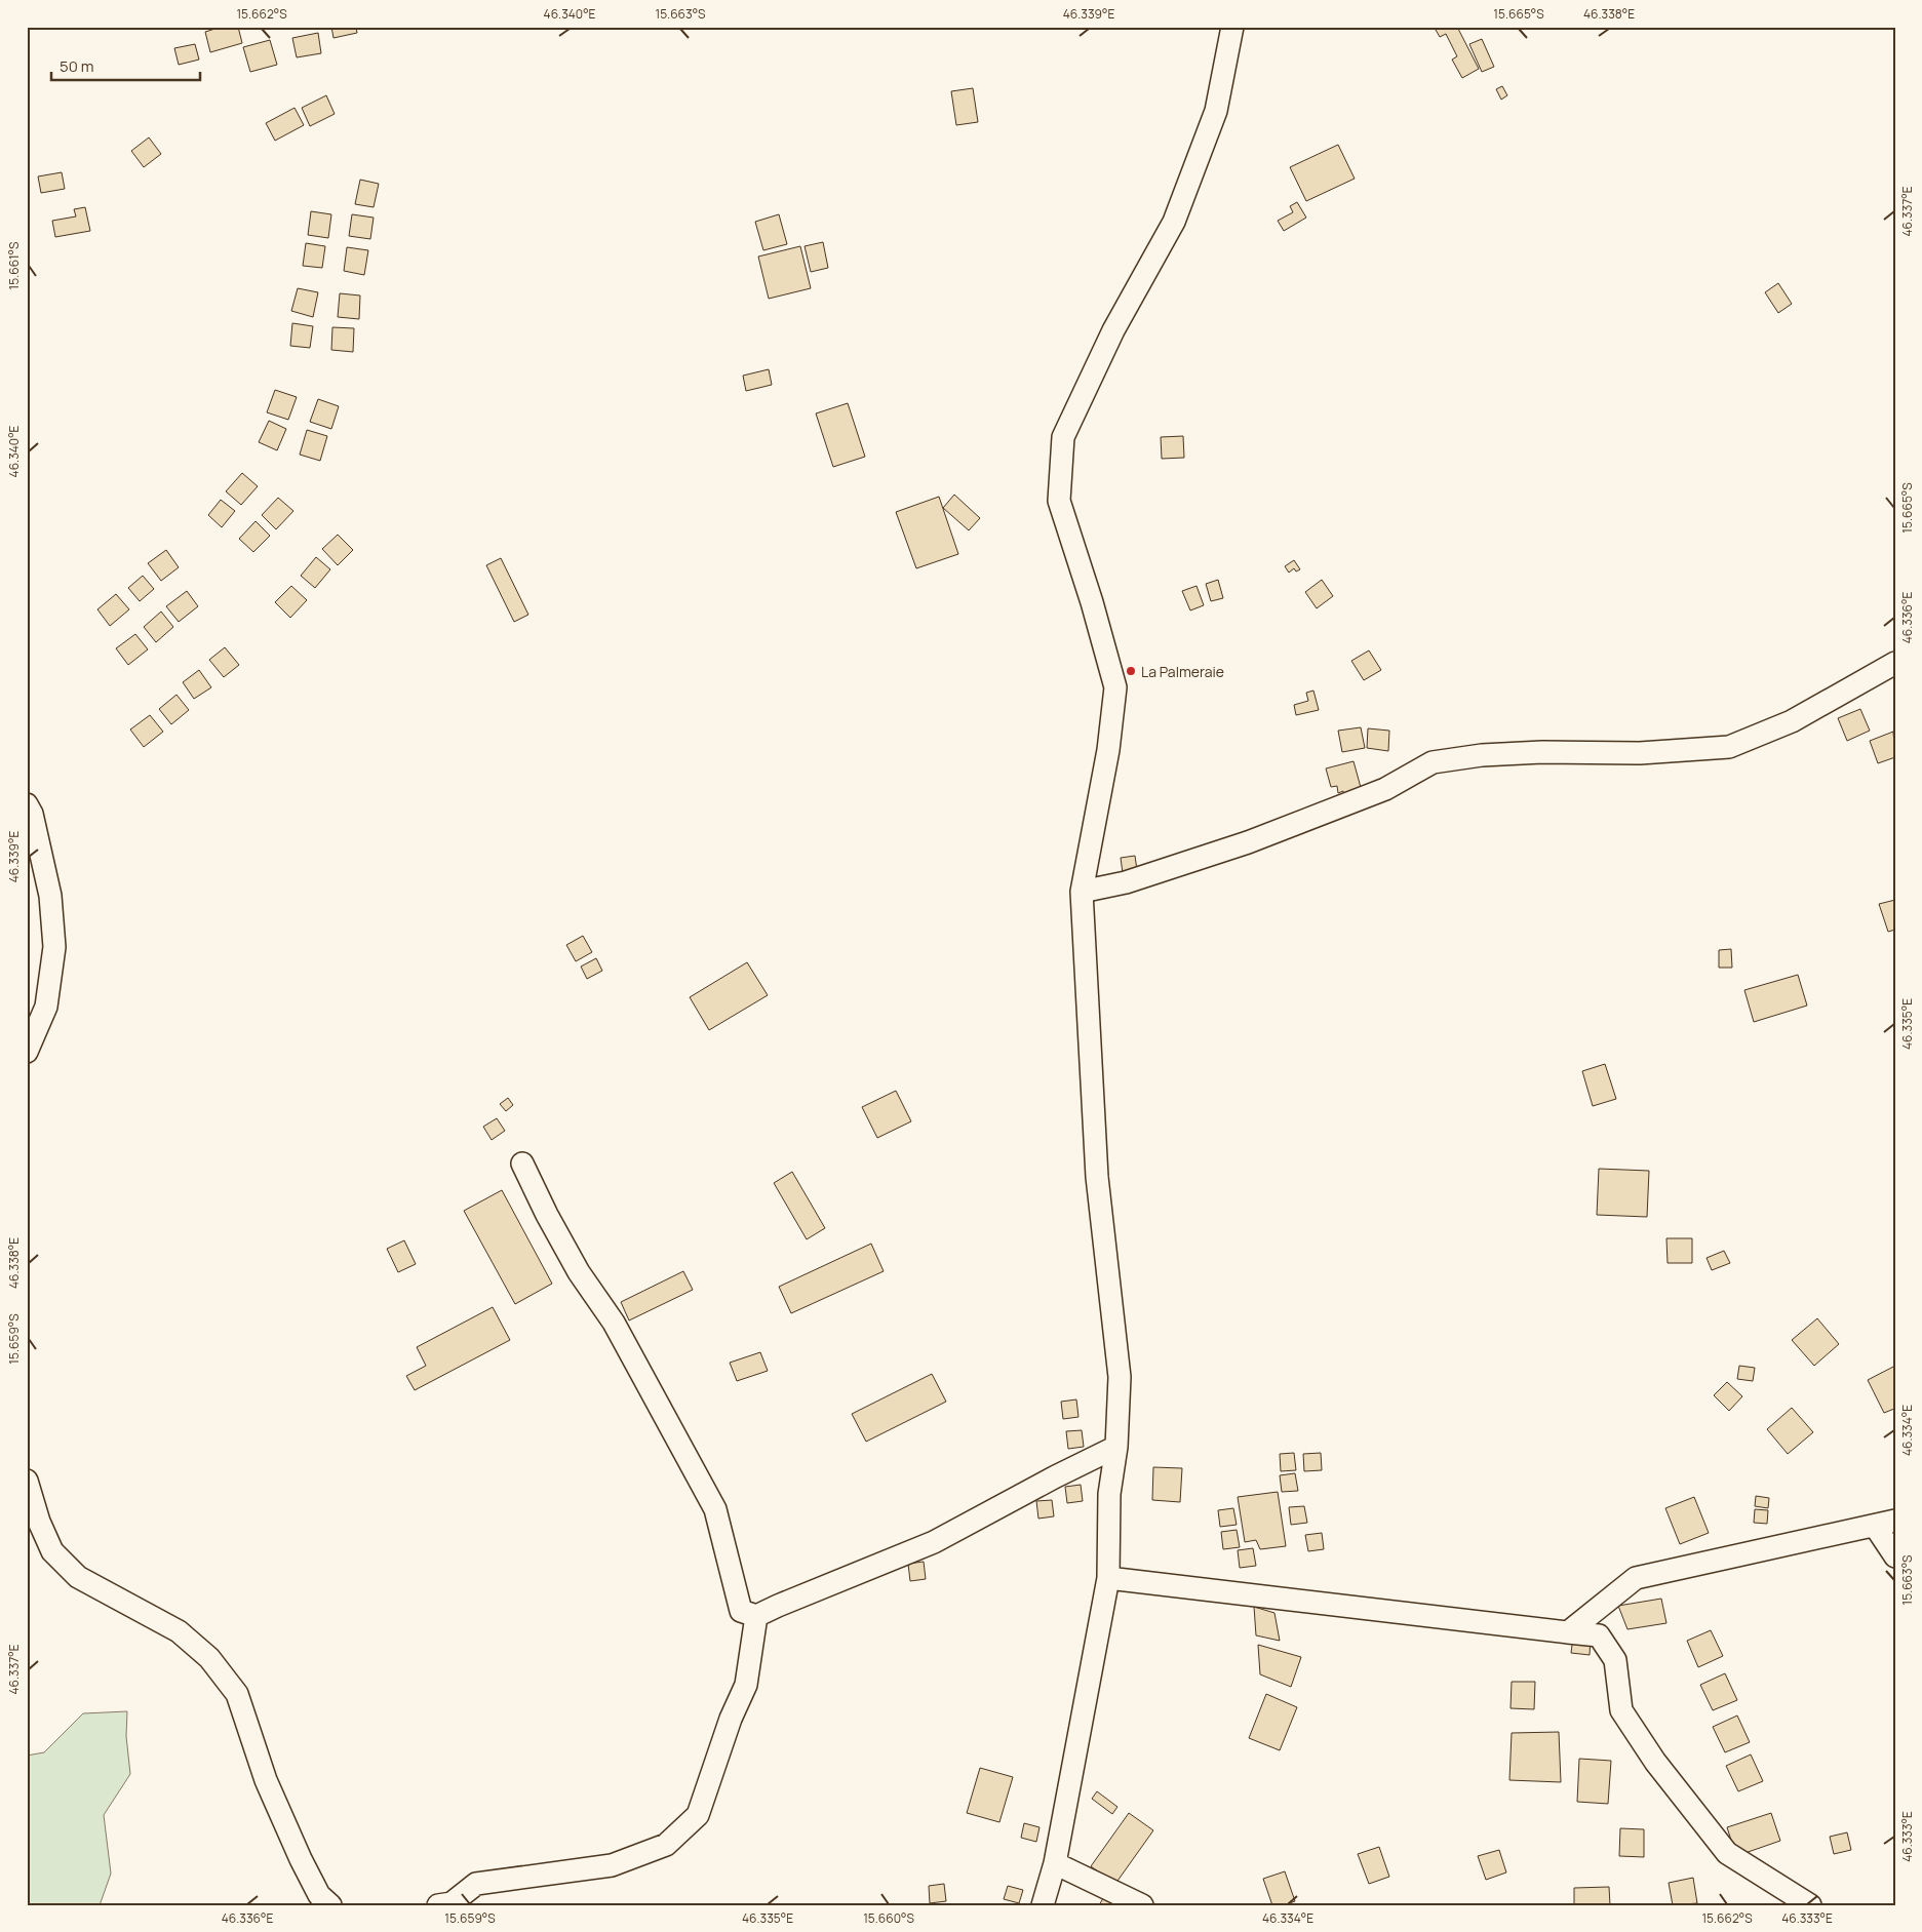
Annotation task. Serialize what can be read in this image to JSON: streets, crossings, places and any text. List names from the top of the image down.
{
  "places": ["La Palmeraie"],
  "scale_bar": "50 m",
  "coordinates": [
    "15.662°S",
    "46.340°E",
    "15.663°S",
    "46.339°E",
    "15.665°S",
    "46.338°E",
    "46.337°E",
    "15.661°S",
    "46.336°E",
    "46.335°E",
    "15.659°S",
    "46.334°E",
    "46.333°E",
    "15.660°S"
  ]
}
